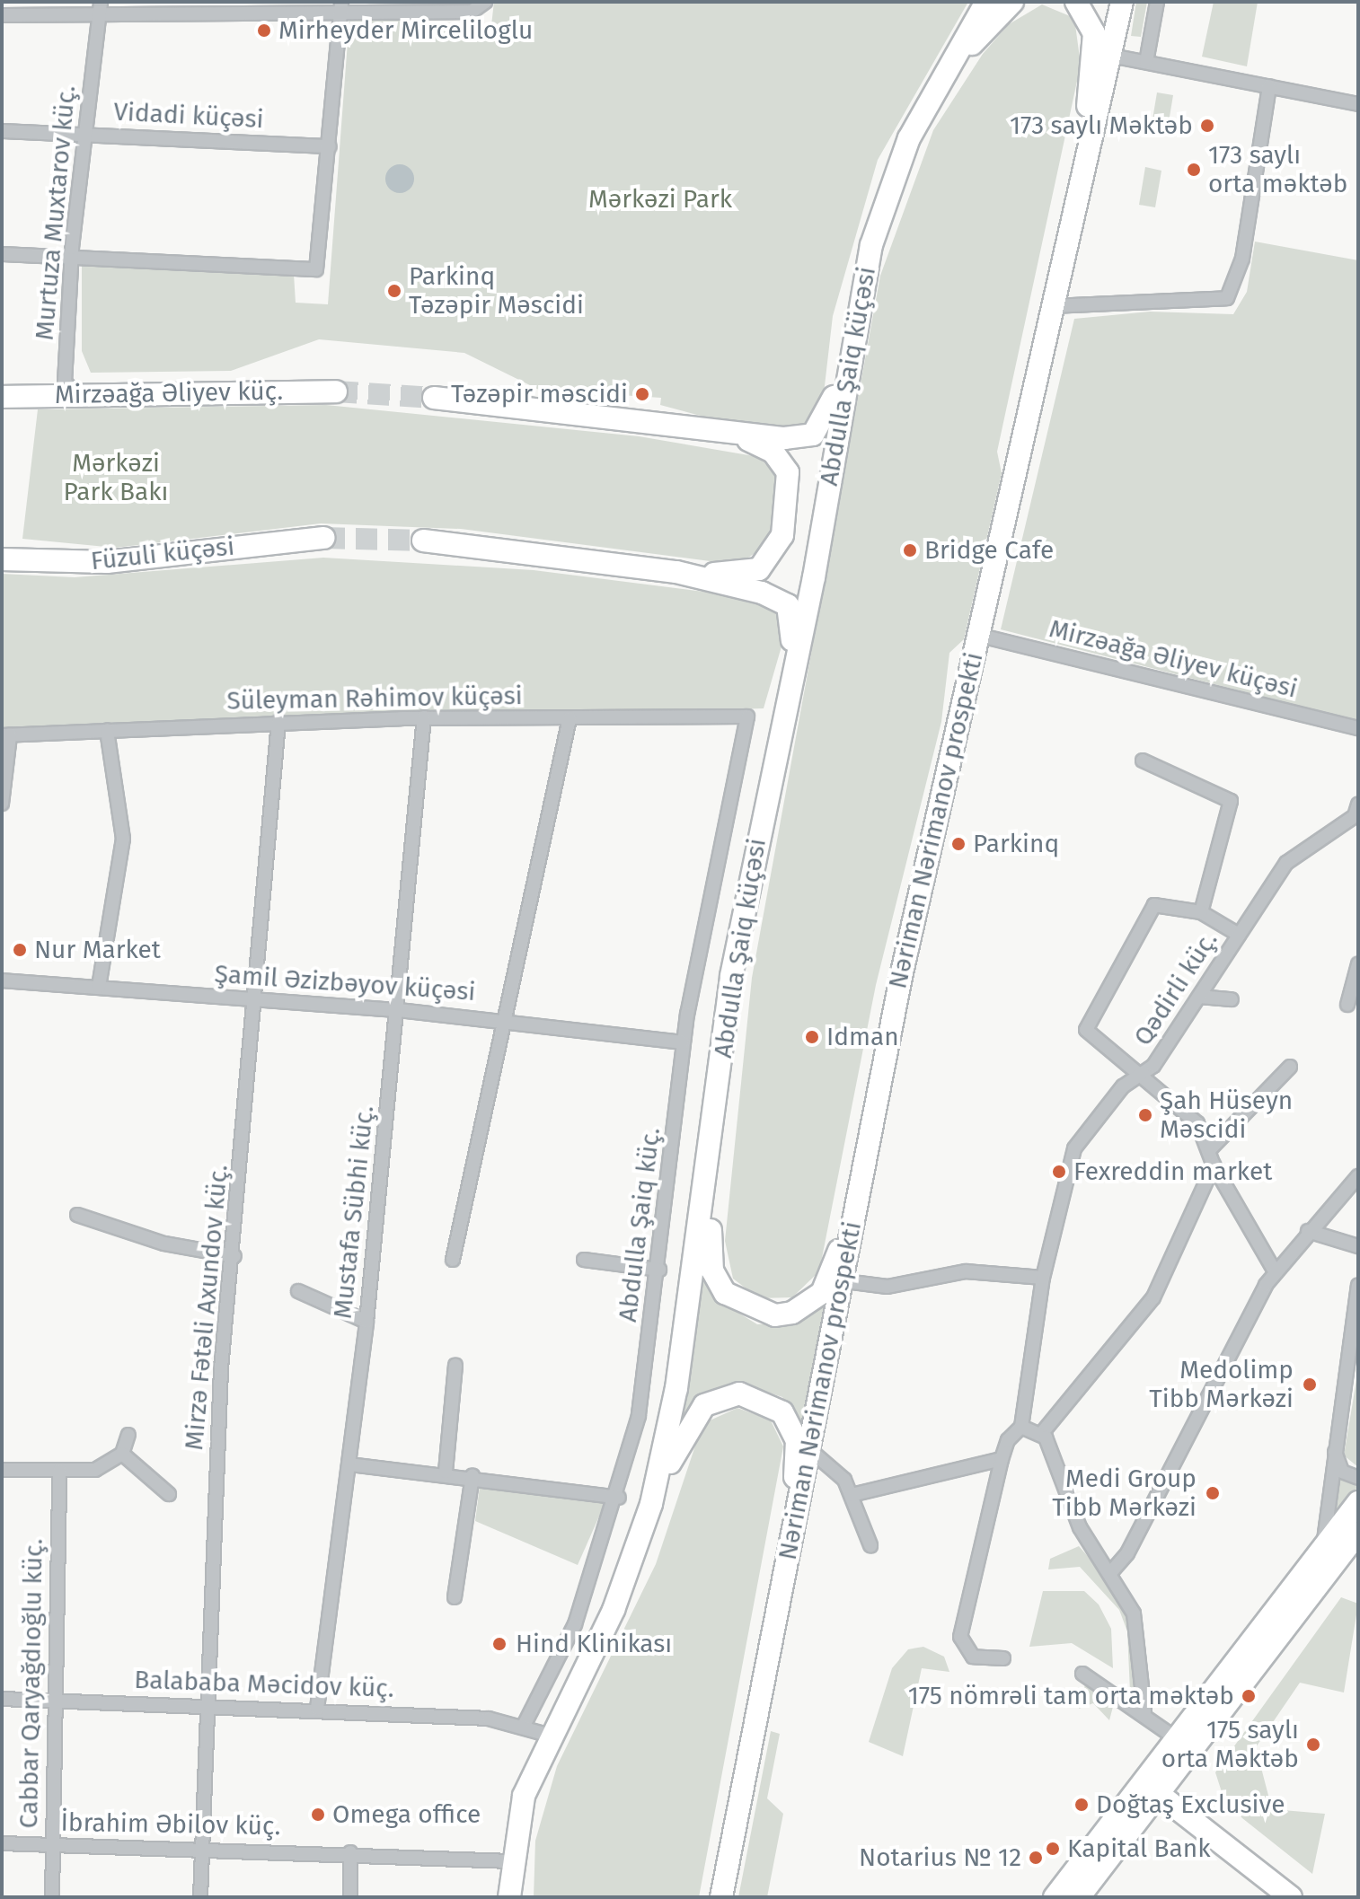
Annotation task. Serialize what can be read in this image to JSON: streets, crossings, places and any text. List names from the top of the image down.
{
  "streets": {
    "main road": [
      "Abdulla Şaiq küçəsi",
      "Mirzəağa Əliyev küç.",
      "Füzuli küçəsi",
      "Nəriman Nərimanov prospekti"
    ],
    "street": [
      "Vidadi küçəsi",
      "Murtuza Muxtarov küç.",
      "Mirzəağa Əliyev küçəsi",
      "Süleyman Rəhimov küçəsi",
      "Şamil Əzizbəyov küçəsi",
      "Qədirli küç.",
      "Mustafa Sübhi küç.",
      "Abdulla Şaiq küç.",
      "Mirzə Fətəli Axundov küç.",
      "Cabbar Qaryağdıoğlu küç.",
      "Balababa Məcidov küç.",
      "İbrahim Əbilov küç."
    ]
  },
  "crossings": [
    ["Vidadi küçəsi", "Murtuza Muxtarov küç."],
    ["Murtuza Muxtarov küç.", "Mirzəağa Əliyev küç."],
    ["Abdulla Şaiq küçəsi", "Balababa Məcidov küç."],
    ["Abdulla Şaiq küçəsi", "İbrahim Əbilov küç."],
    ["Mirzəağa Əliyev küçəsi", "Nəriman Nərimanov prospekti"],
    ["Süleyman Rəhimov küçəsi", "Mustafa Sübhi küç."],
    ["Süleyman Rəhimov küçəsi", "Abdulla Şaiq küç."],
    ["Süleyman Rəhimov küçəsi", "Mirzə Fətəli Axundov küç."],
    ["Şamil Əzizbəyov küçəsi", "Mustafa Sübhi küç."],
    ["Şamil Əzizbəyov küçəsi", "Abdulla Şaiq küç."],
    ["Şamil Əzizbəyov küçəsi", "Mirzə Fətəli Axundov küç."],
    ["Mustafa Sübhi küç.", "Balababa Məcidov küç."],
    ["Abdulla Şaiq küç.", "Balababa Məcidov küç."],
    ["Mirzə Fətəli Axundov küç.", "Balababa Məcidov küç."],
    ["Mirzə Fətəli Axundov küç.", "İbrahim Əbilov küç."],
    ["Cabbar Qaryağdıoğlu küç.", "Balababa Məcidov küç."],
    ["Cabbar Qaryağdıoğlu küç.", "İbrahim Əbilov küç."]
  ],
  "parks": ["Mərkəzi Park", "Mərkəzi Park Bakı"],
  "places": [
    "Mirheyder Mirceliloglu",
    "173 saylı Məktəb",
    "173 saylı orta məktəb",
    "Parkinq Təzəpir Məscidi",
    "Təzəpir məscidi",
    "Bridge Cafe",
    "Parkinq",
    "Nur Market",
    "Idman",
    "Şah Hüseyn Məscidi",
    "Fexreddin market",
    "Medolimp Tibb Mərkəzi",
    "Medi Group Tibb Mərkəzi",
    "Hind Klinikası",
    "175 nömrəli tam orta məktəb",
    "175 saylı orta Məktəb",
    "Doğtaş Exclusive",
    "Omega office",
    "Kapital Bank",
    "Notarius № 12"
  ]
}
